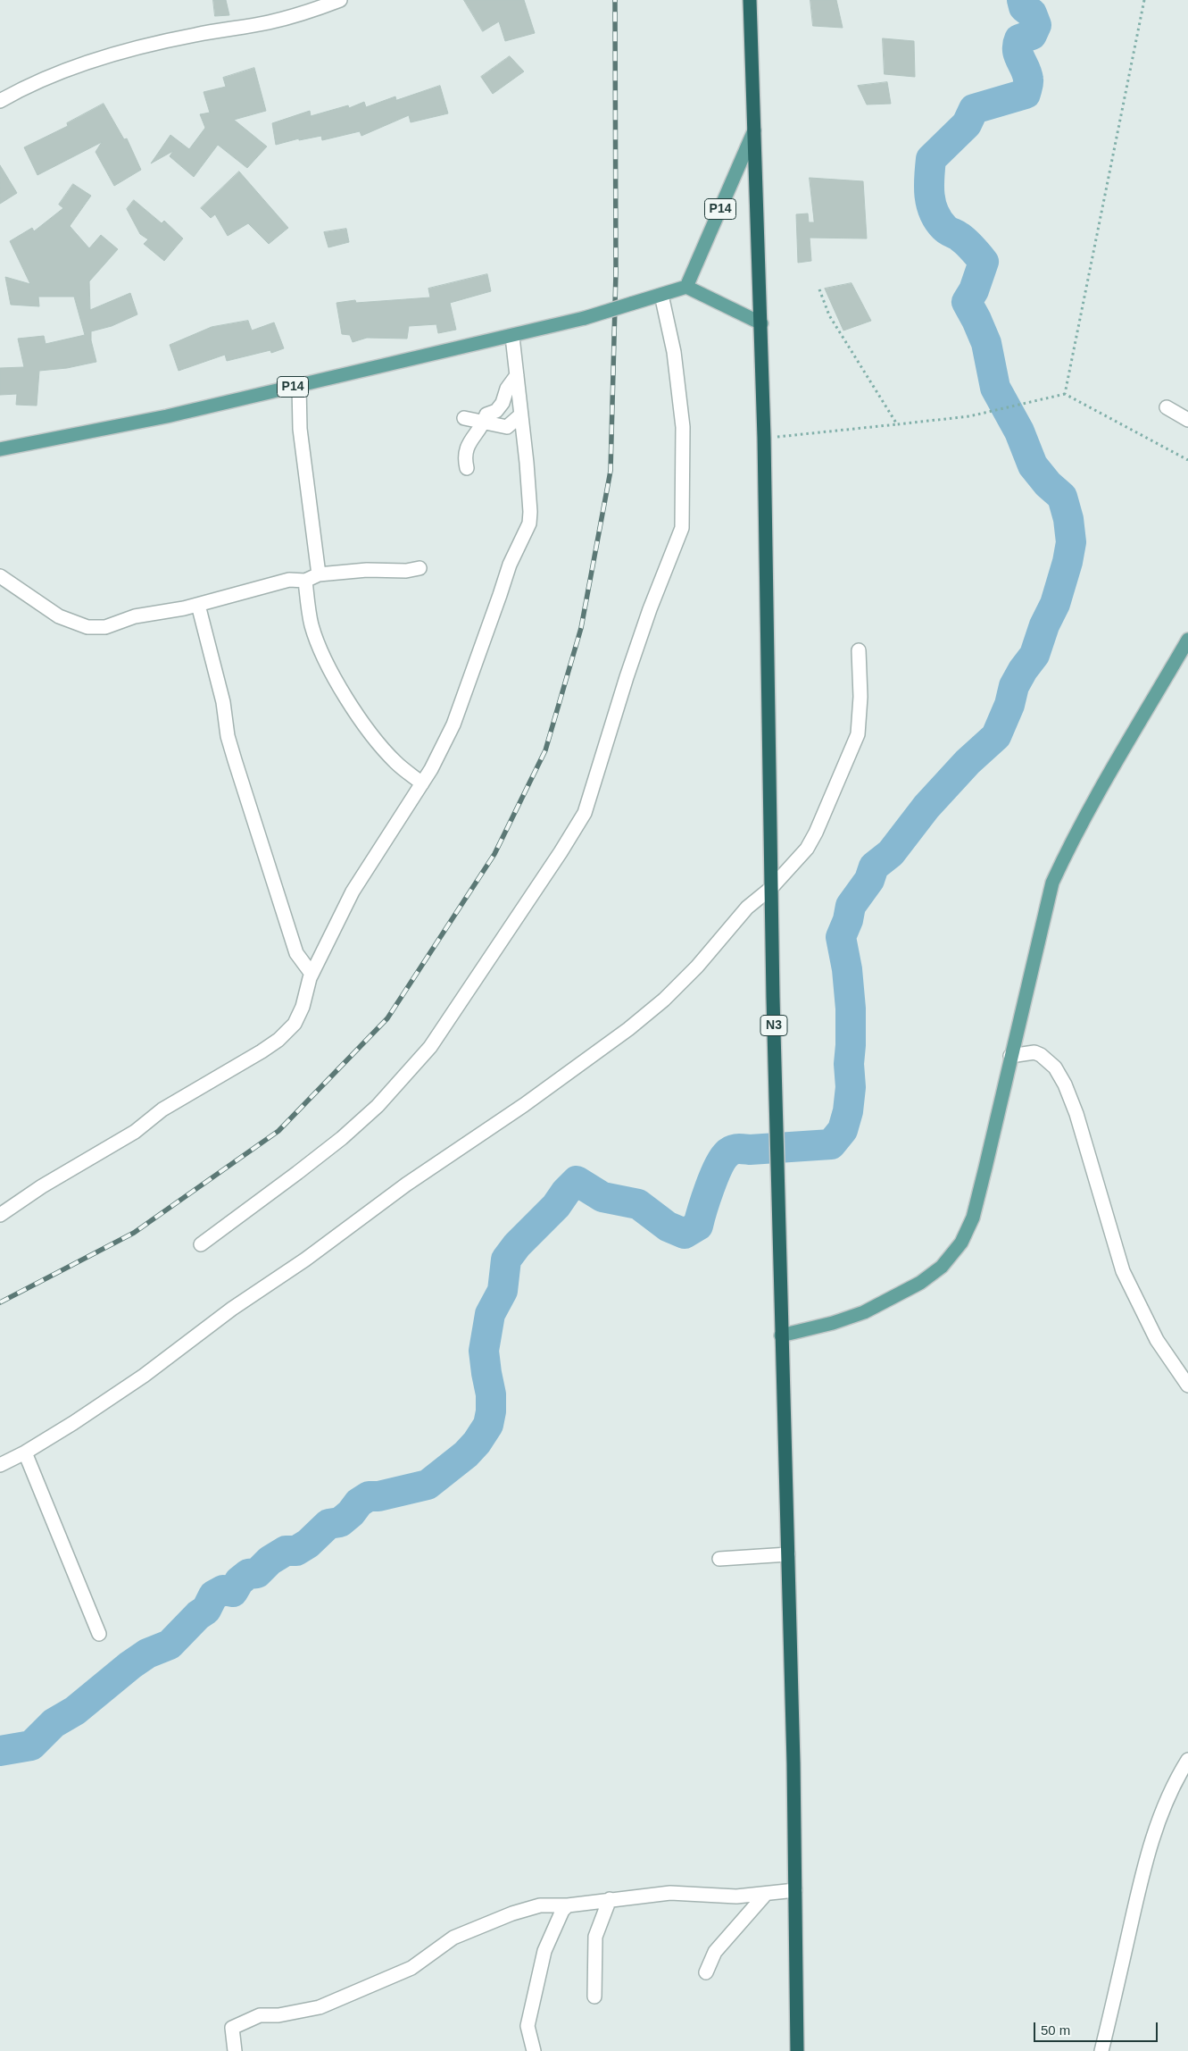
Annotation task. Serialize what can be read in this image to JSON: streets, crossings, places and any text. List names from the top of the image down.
{
  "streets": {
    "highway": ["N3"],
    "main road": ["P14"]
  },
  "crossings": [
    ["P14", "N3"]
  ],
  "scale_bar": "50 m"
}
